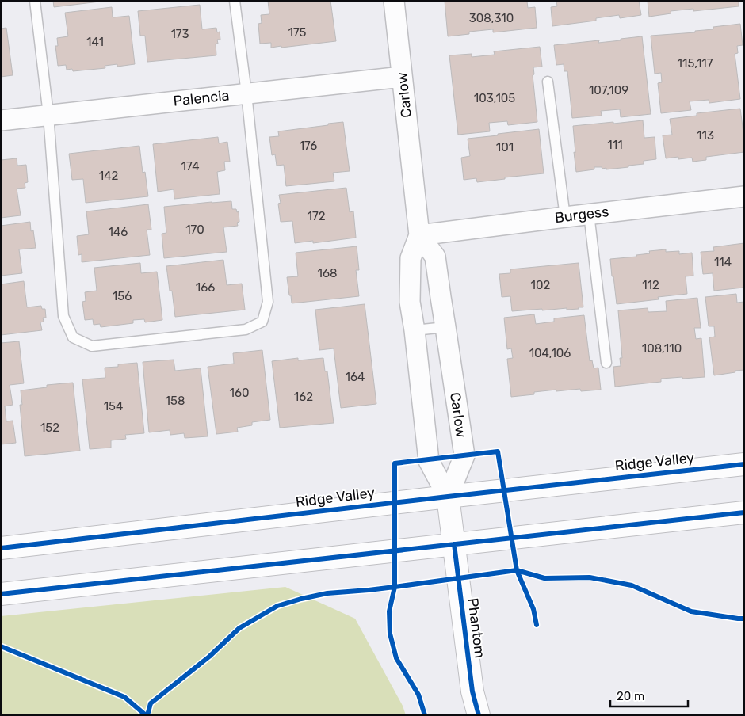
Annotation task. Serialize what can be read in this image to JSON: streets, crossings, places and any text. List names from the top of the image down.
{
  "streets": {
    "main road": ["Ridge Valley", "Phantom"],
    "street": ["Carlow", "Palencia", "Burgess"]
  },
  "crossings": [
    ["Carlow", "Palencia"],
    ["Carlow", "Burgess"],
    ["Carlow", "Ridge Valley"],
    ["Carlow", "Phantom"],
    ["Ridge Valley", "Phantom"]
  ],
  "house_numbers": [
    "308,310",
    "175",
    "173",
    "141",
    "115,117",
    "107,109",
    "103,105",
    "113",
    "111",
    "176",
    "101",
    "174",
    "142",
    "172",
    "170",
    "146",
    "114",
    "168",
    "102",
    "112",
    "166",
    "156",
    "108,110",
    "104,106",
    "164",
    "160",
    "162",
    "158",
    "154",
    "152"
  ],
  "scale_bar": "20 m"
}
